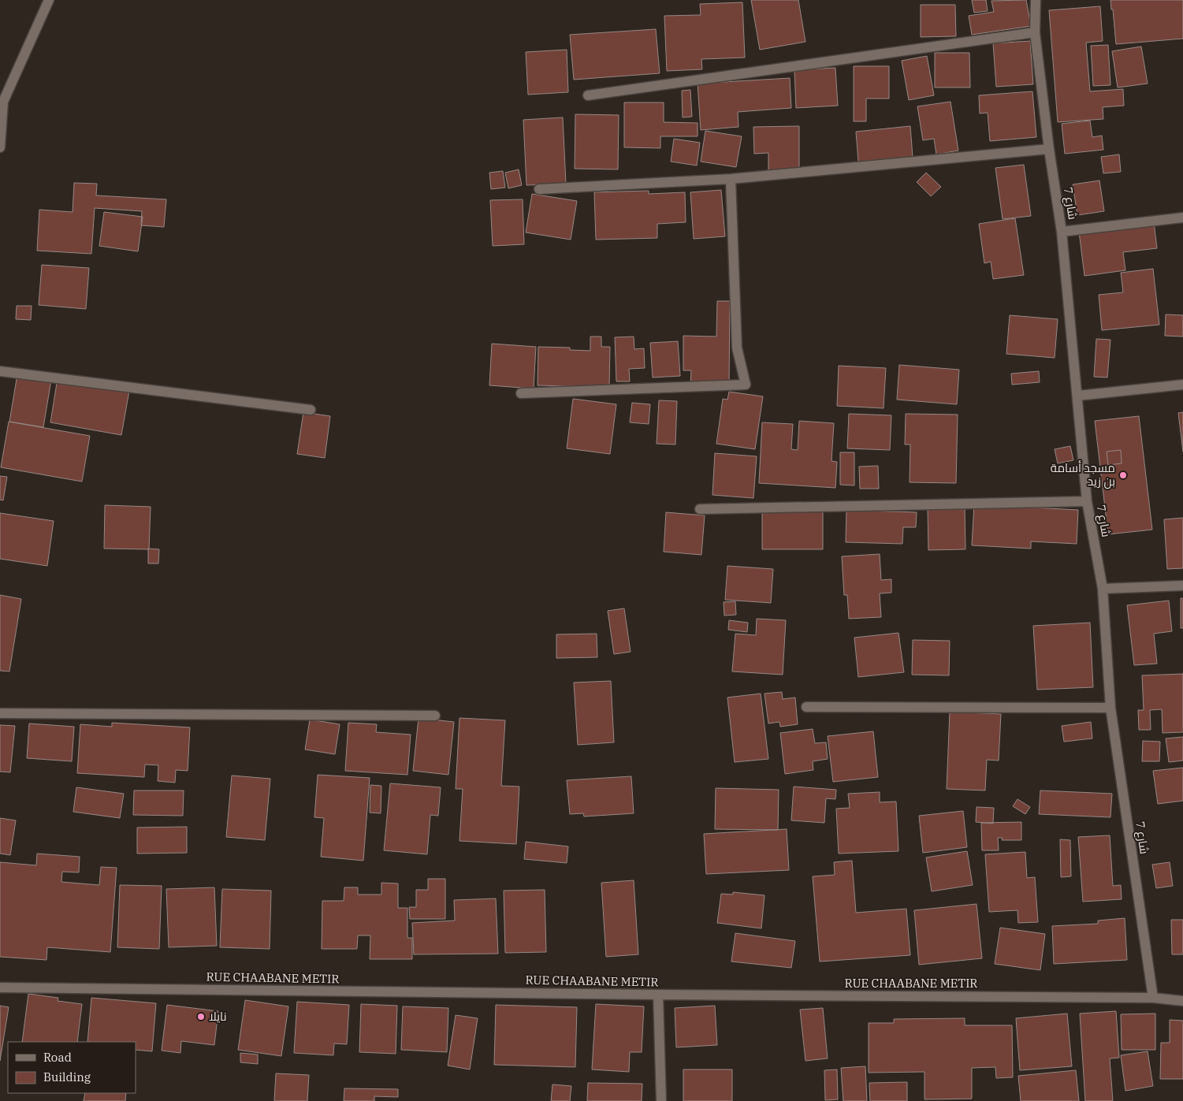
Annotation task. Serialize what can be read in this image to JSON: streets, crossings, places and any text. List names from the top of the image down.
{
  "streets": {
    "street": ["شارع 7", "RUE CHAABANE METIR"]
  },
  "crossings": [
    ["شارع 7", "RUE CHAABANE METIR"]
  ],
  "places": ["مسجد أسامة بن زيد", "نايلا"],
  "legend": ["Road", "Building"]
}
